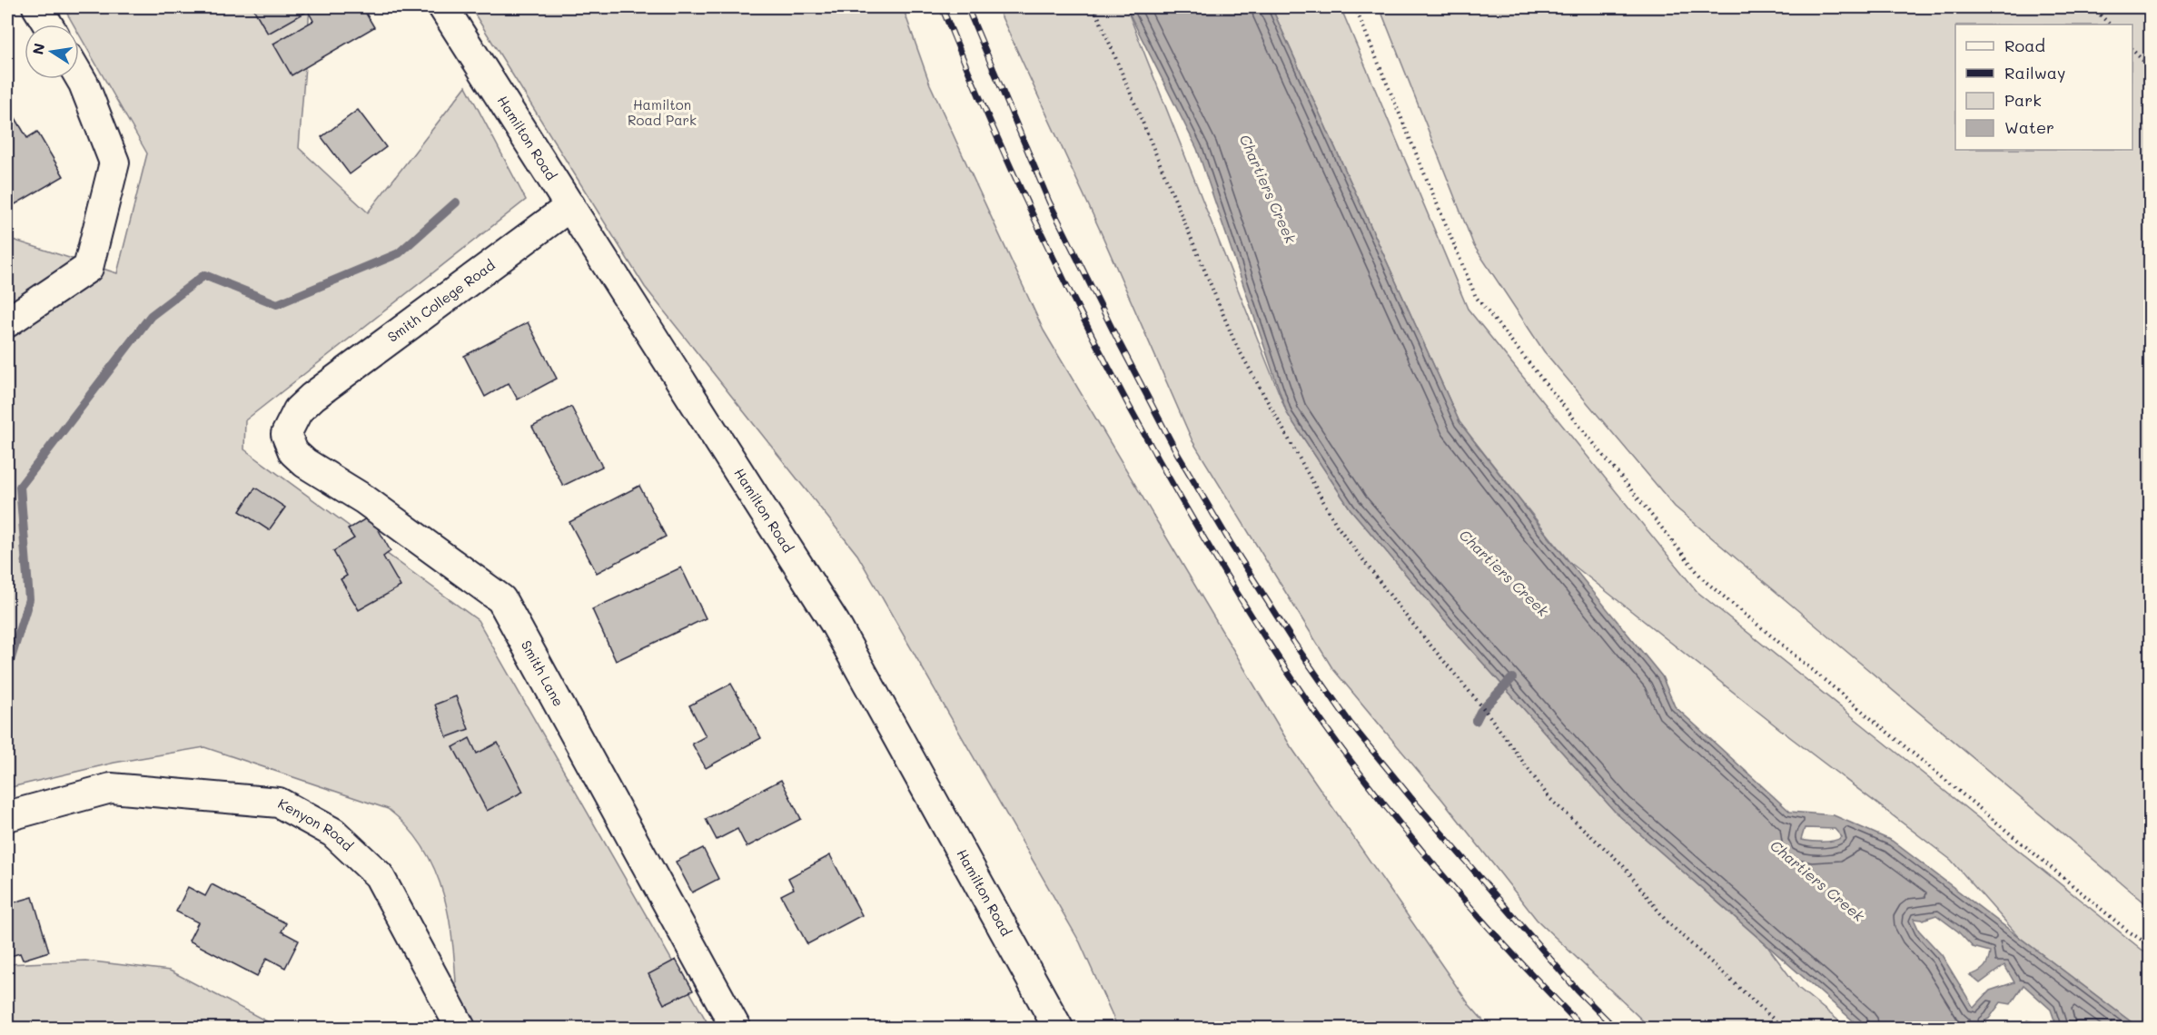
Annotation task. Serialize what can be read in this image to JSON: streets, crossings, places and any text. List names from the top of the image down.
{
  "streets": {
    "street": [
      "Hamilton Road",
      "Smith College Road",
      "Smith Lane",
      "Kenyon Road"
    ]
  },
  "crossings": [
    ["Hamilton Road", "Smith College Road"],
    ["Smith College Road", "Smith Lane"]
  ],
  "water": ["Chartiers Creek"],
  "parks": ["Hamilton Road Park"],
  "legend": [
    "Road",
    "Railway",
    "Park",
    "Water"
  ],
  "north": "left"
}
